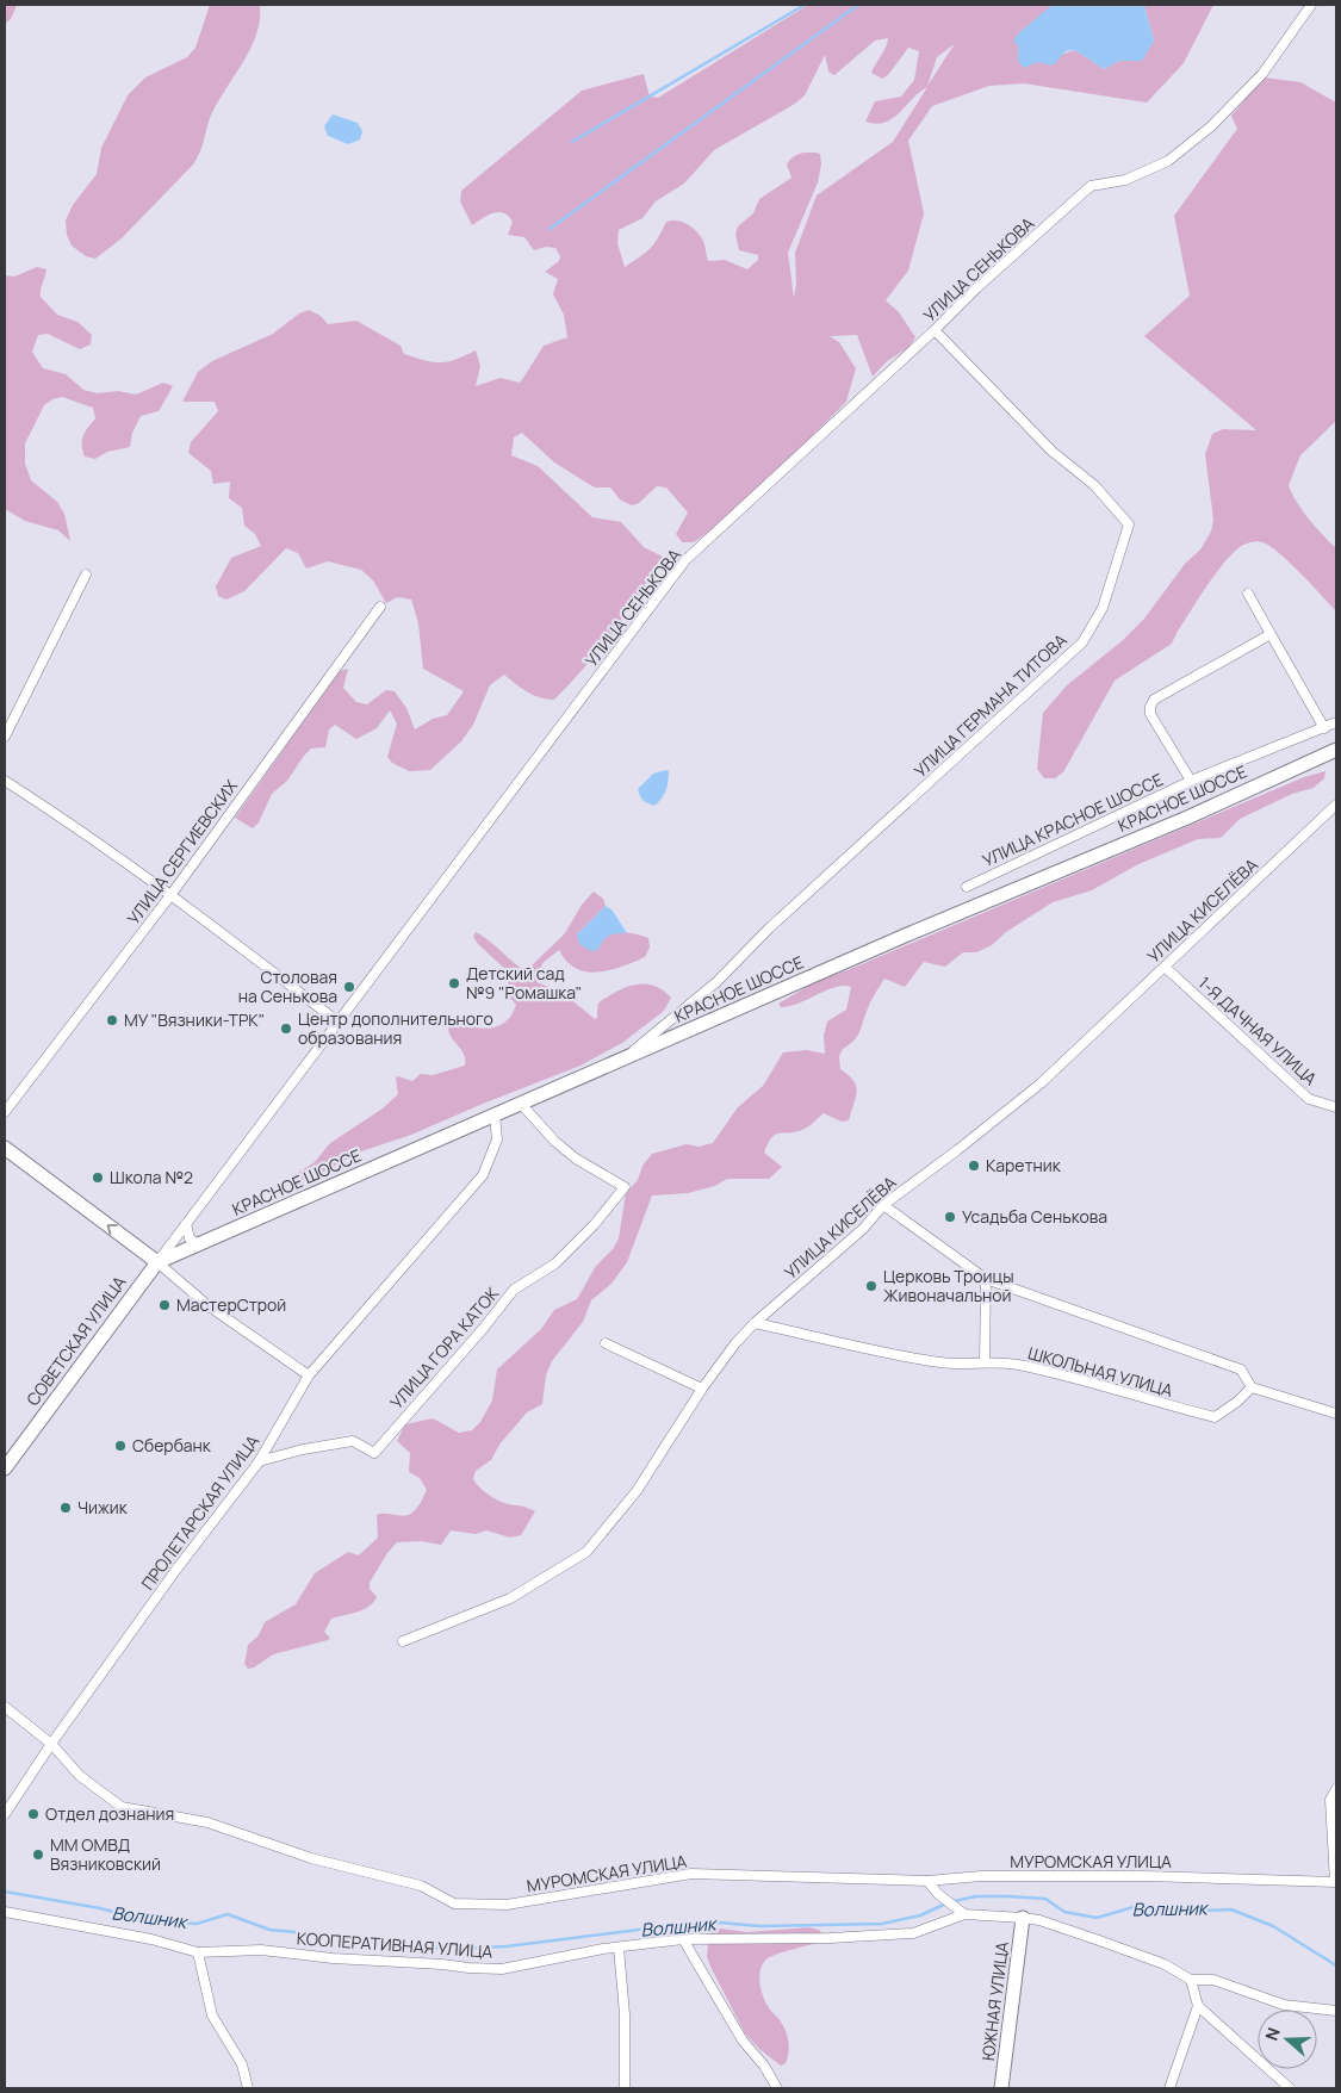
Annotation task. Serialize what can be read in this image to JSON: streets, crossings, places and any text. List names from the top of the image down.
{
  "streets": {
    "main road": ["КРАСНОЕ ШОССЕ", "СОВЕТСКАЯ УЛИЦА", "ЮЖНАЯ УЛИЦА"],
    "street": [
      "УЛИЦА СЕНЬКОВА",
      "УЛИЦА ГЕРМАНА ТИТОВА",
      "УЛИЦА КРАСНОЕ ШОССЕ",
      "УЛИЦА СЕРГИЕВСКИХ",
      "УЛИЦА КИСЕЛЁВА",
      "1-Я ДАЧНАЯ УЛИЦА",
      "УЛИЦА ГОРА КАТОК",
      "ШКОЛЬНАЯ УЛИЦА",
      "ПРОЛЕТАРСКАЯ УЛИЦА",
      "МУРОМСКАЯ УЛИЦА",
      "КООПЕРАТИВНАЯ УЛИЦА"
    ]
  },
  "crossings": [
    ["УЛИЦА СЕНЬКОВА", "УЛИЦА ГЕРМАНА ТИТОВА"],
    ["УЛИЦА СЕНЬКОВА", "КРАСНОЕ ШОССЕ"],
    ["УЛИЦА СЕНЬКОВА", "СОВЕТСКАЯ УЛИЦА"],
    ["УЛИЦА ГЕРМАНА ТИТОВА", "КРАСНОЕ ШОССЕ"],
    ["КРАСНОЕ ШОССЕ", "СОВЕТСКАЯ УЛИЦА"],
    ["КРАСНОЕ ШОССЕ", "УЛИЦА ГОРА КАТОК"],
    ["КРАСНОЕ ШОССЕ", "ПРОЛЕТАРСКАЯ УЛИЦА"],
    ["УЛИЦА КИСЕЛЁВА", "1-Я ДАЧНАЯ УЛИЦА"],
    ["УЛИЦА КИСЕЛЁВА", "ШКОЛЬНАЯ УЛИЦА"],
    ["УЛИЦА ГОРА КАТОК", "ПРОЛЕТАРСКАЯ УЛИЦА"],
    ["ПРОЛЕТАРСКАЯ УЛИЦА", "МУРОМСКАЯ УЛИЦА"],
    ["КООПЕРАТИВНАЯ УЛИЦА", "ЮЖНАЯ УЛИЦА"]
  ],
  "water": ["Волшник"],
  "places": [
    "Детский сад №9 \"Ромашка\"",
    "Столовая на Сенькова",
    "МУ \"Вязники-ТРК\"",
    "Центр дополнительного образования",
    "Каретник",
    "Школа №2",
    "Усадьба Сенькова",
    "Церковь Троицы Живоначальной",
    "МастерСтрой",
    "Сбербанк",
    "Чижик",
    "Отдел дознания",
    "ММ ОМВД Вязниковский"
  ],
  "north": "left"
}
